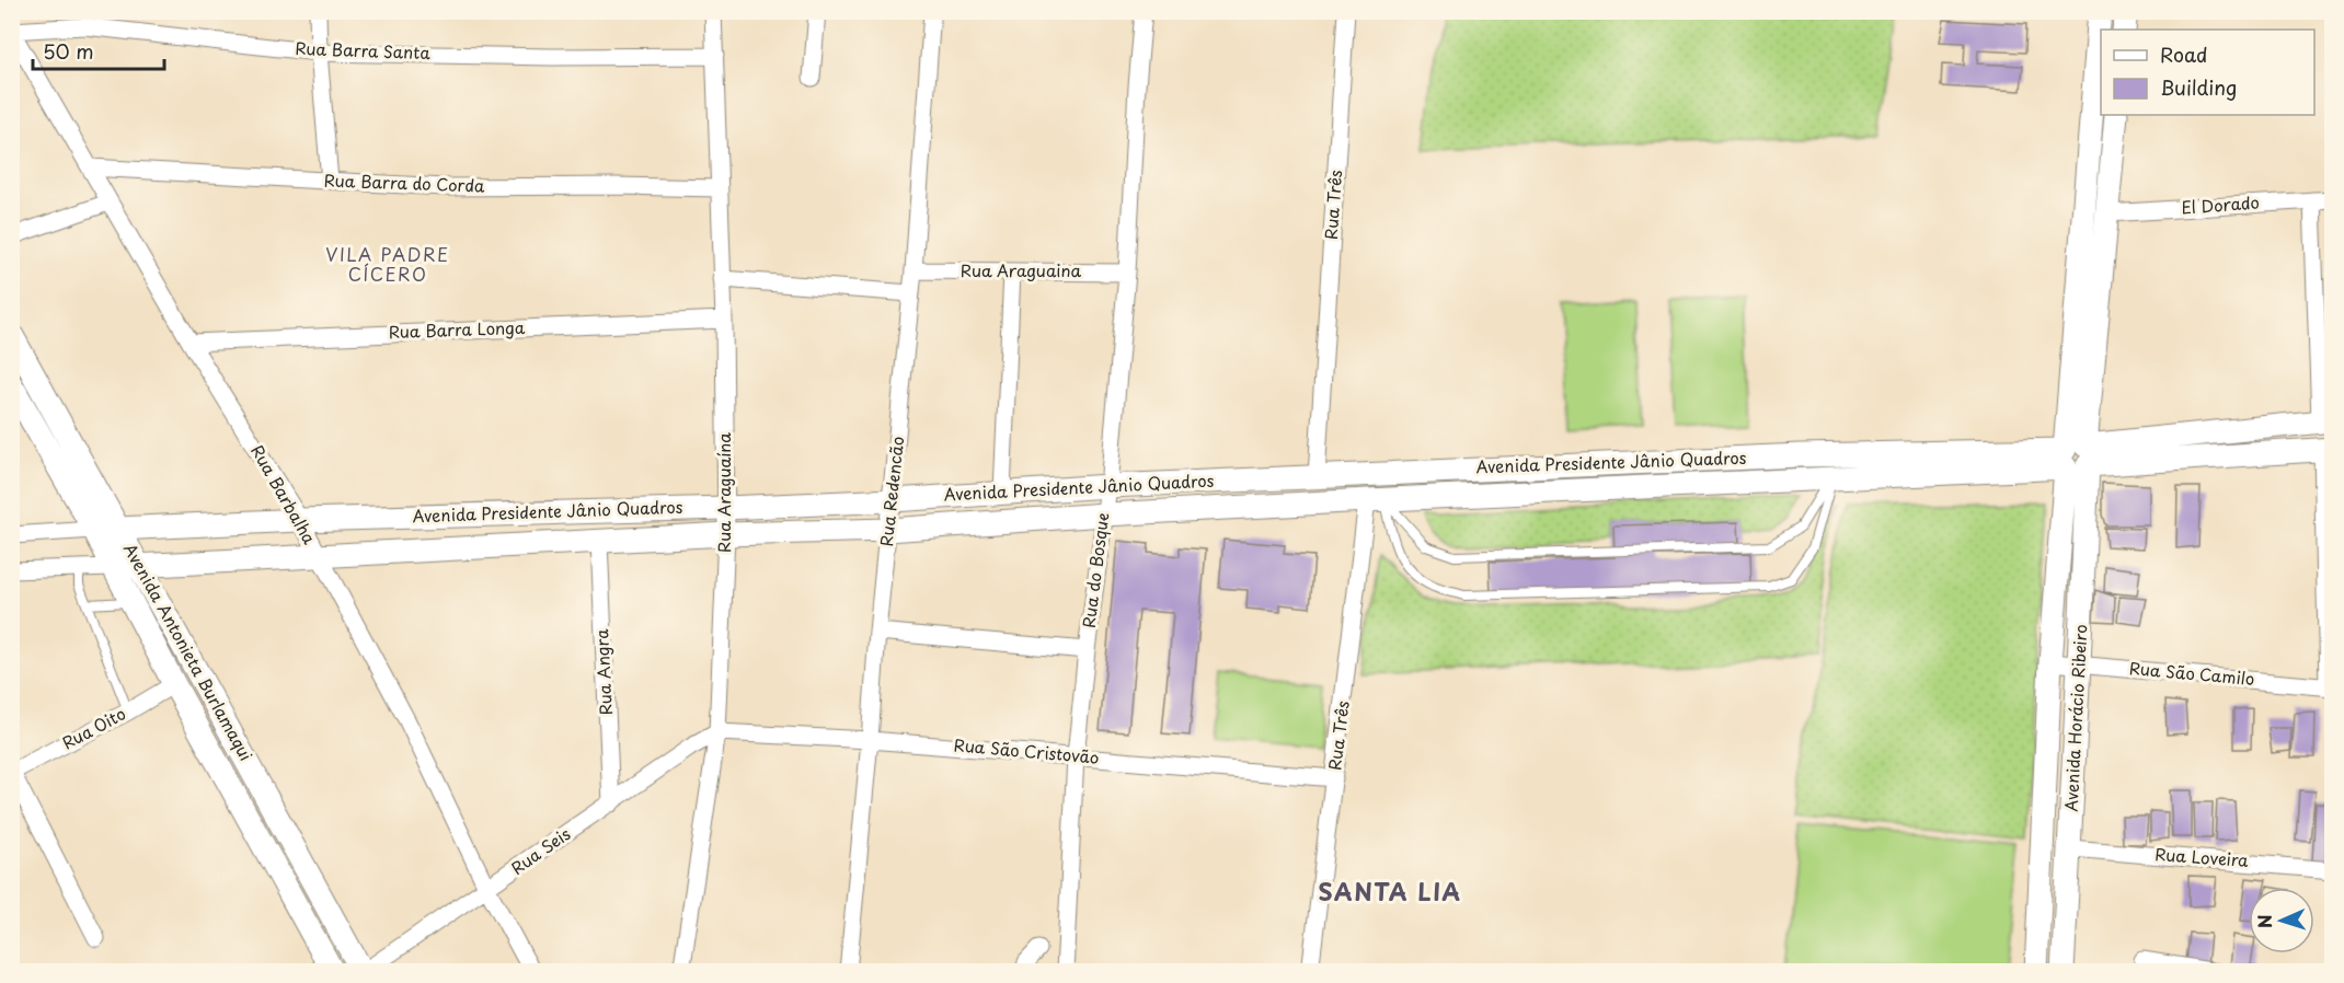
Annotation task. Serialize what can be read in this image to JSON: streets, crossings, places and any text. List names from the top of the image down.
{
  "streets": {
    "street": [
      "Rua Barra Santa",
      "Rua Barra do Corda",
      "Rua Três",
      "El Dorado",
      "Rua Araguaina",
      "Rua Barra Longa",
      "Avenida Presidente Jânio Quadros",
      "Rua Redencão",
      "Rua Araguaína",
      "Rua Barbalha",
      "Rua do Bosque",
      "Avenida Antonieta Burlamaqui",
      "Rua Angra",
      "Rua São Camilo",
      "Avenida Horácio Ribeiro",
      "Rua Oito",
      "Rua São Cristovão",
      "Rua Seis",
      "Rua Loveira"
    ]
  },
  "crossings": [
    ["Rua Barra Santa", "Rua Araguaína"],
    ["Rua Barra Santa", "Rua Barbalha"],
    ["Rua Barra do Corda", "Rua Araguaína"],
    ["Rua Barra do Corda", "Rua Barbalha"],
    ["Rua Três", "Avenida Presidente Jânio Quadros"],
    ["Rua Três", "Rua São Cristovão"],
    ["El Dorado", "Avenida Horácio Ribeiro"],
    ["Rua Araguaina", "Rua Redencão"],
    ["Rua Araguaina", "Rua do Bosque"],
    ["Rua Barra Longa", "Rua Araguaína"],
    ["Rua Barra Longa", "Rua Barbalha"],
    ["Avenida Presidente Jânio Quadros", "Rua Redencão"],
    ["Avenida Presidente Jânio Quadros", "Rua Araguaína"],
    ["Avenida Presidente Jânio Quadros", "Rua Barbalha"],
    ["Avenida Presidente Jânio Quadros", "Rua do Bosque"],
    ["Avenida Presidente Jânio Quadros", "Avenida Antonieta Burlamaqui"],
    ["Avenida Presidente Jânio Quadros", "Rua Angra"],
    ["Avenida Presidente Jânio Quadros", "Avenida Horácio Ribeiro"],
    ["Rua Redencão", "Rua São Cristovão"],
    ["Rua Araguaína", "Rua São Cristovão"],
    ["Rua Araguaína", "Rua Seis"],
    ["Rua Barbalha", "Rua Seis"],
    ["Rua do Bosque", "Rua São Cristovão"],
    ["Avenida Antonieta Burlamaqui", "Rua Oito"],
    ["Avenida Antonieta Burlamaqui", "Rua Seis"],
    ["Rua Angra", "Rua Seis"],
    ["Rua São Camilo", "Avenida Horácio Ribeiro"],
    ["Avenida Horácio Ribeiro", "Rua Loveira"],
    ["Rua São Cristovão", "Rua Seis"]
  ],
  "districts": ["VILA PADRE CÍCERO", "SANTA LIA"],
  "legend": ["Road", "Building"],
  "scale_bar": "50 m",
  "north": "left"
}
